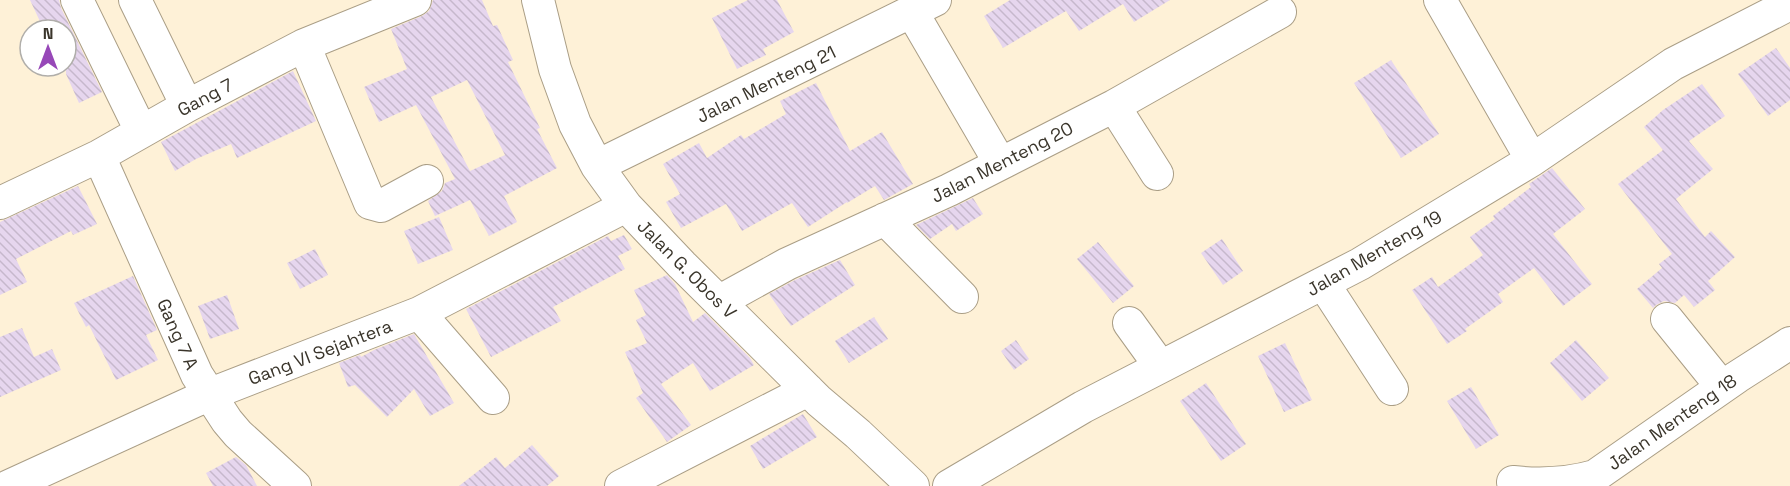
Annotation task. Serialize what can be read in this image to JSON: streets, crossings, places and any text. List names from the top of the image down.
{
  "streets": {
    "street": [
      "Jalan Menteng 21",
      "Gang 7",
      "Jalan Menteng 20",
      "Jalan Menteng 19",
      "Jalan G. Obos V",
      "Gang 7 A",
      "Gang VI Sejahtera",
      "Jalan Menteng 18"
    ]
  },
  "crossings": [
    ["Jalan Menteng 21", "Jalan G. Obos V"],
    ["Gang 7", "Gang 7 A"],
    ["Jalan Menteng 20", "Jalan G. Obos V"],
    ["Jalan G. Obos V", "Gang VI Sejahtera"],
    ["Gang 7 A", "Gang VI Sejahtera"]
  ],
  "north": "top"
}
